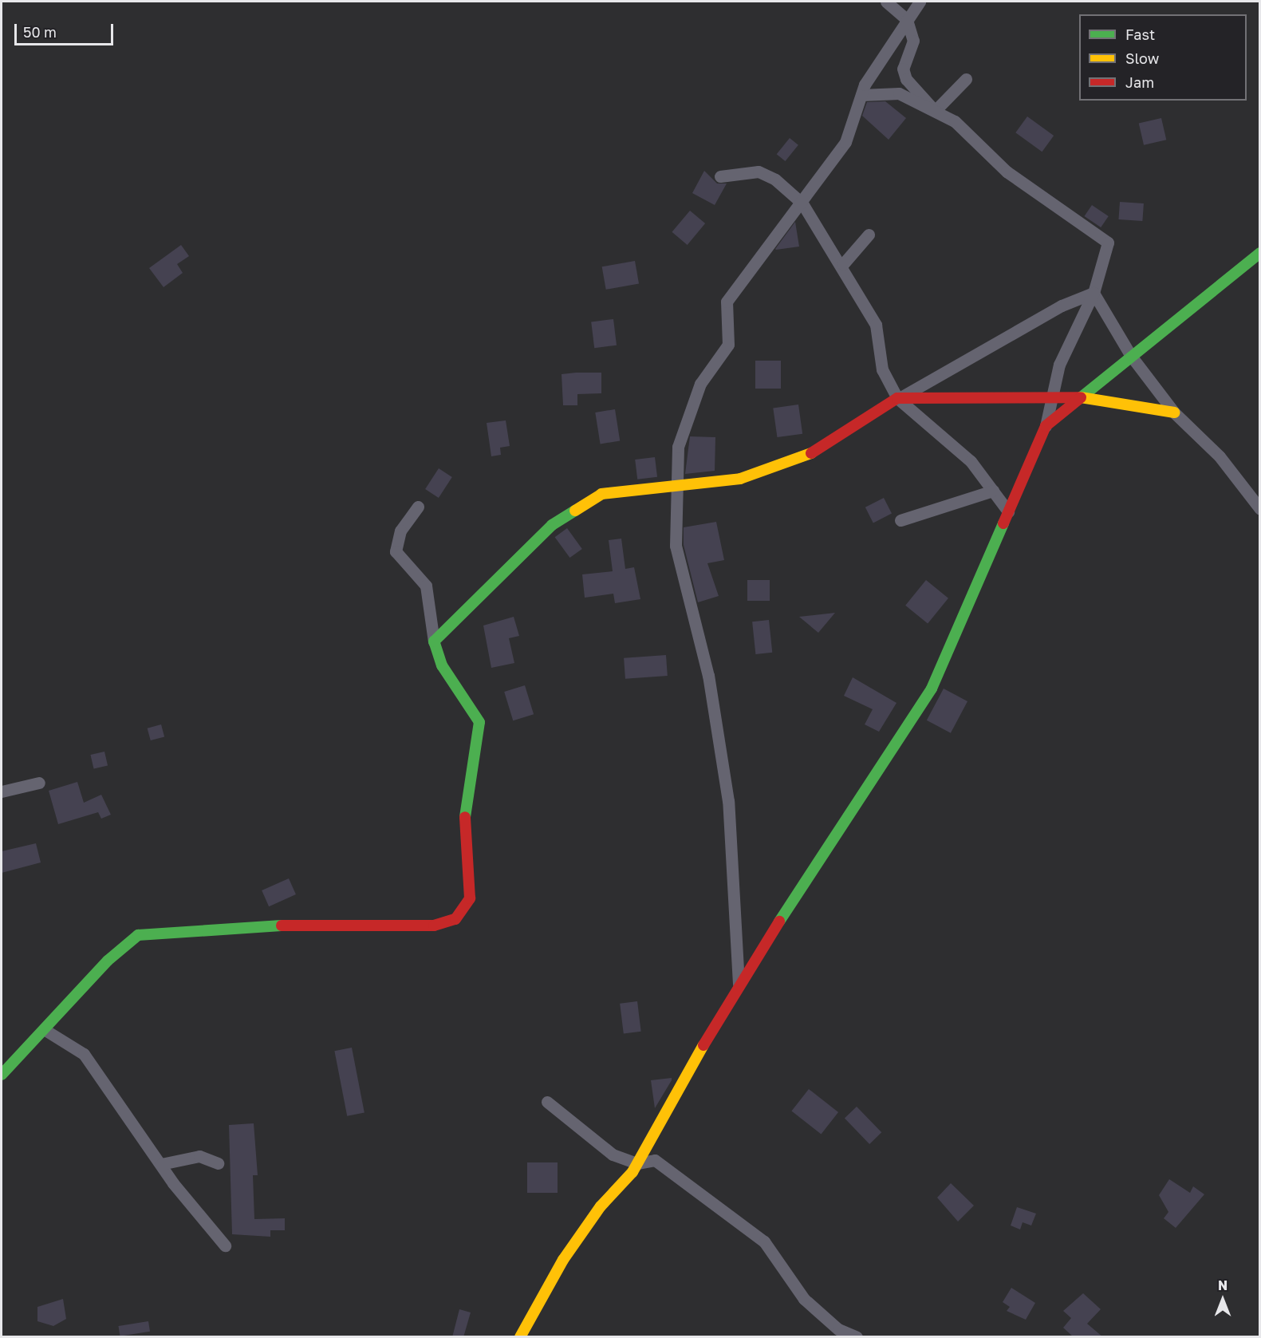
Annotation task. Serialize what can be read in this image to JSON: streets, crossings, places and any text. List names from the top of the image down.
{
  "legend": ["Fast", "Slow", "Jam"],
  "scale_bar": "50 m",
  "north": "top"
}
